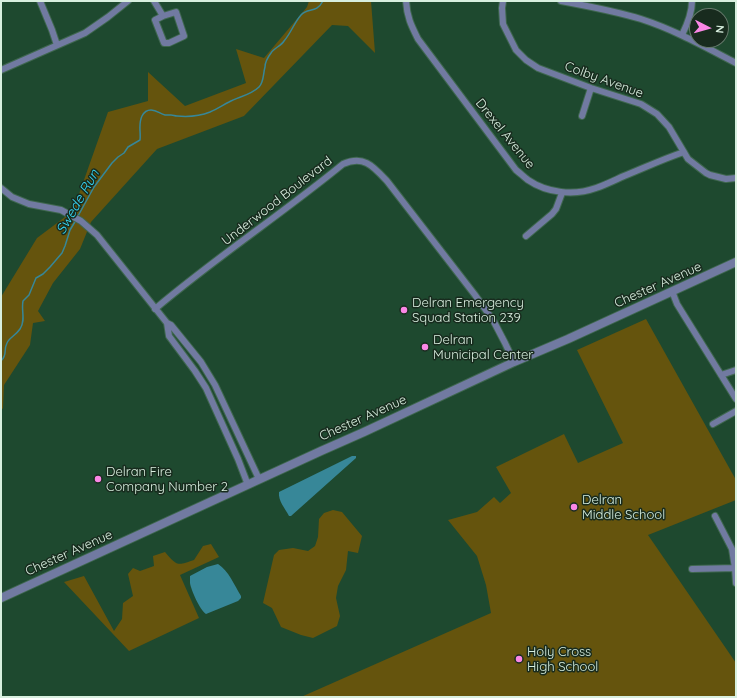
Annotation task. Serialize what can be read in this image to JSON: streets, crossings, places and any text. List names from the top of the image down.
{
  "streets": {
    "street": [
      "Colby Avenue",
      "Drexel Avenue",
      "Underwood Boulevard",
      "Chester Avenue"
    ]
  },
  "crossings": [
    ["Colby Avenue", "Drexel Avenue"],
    ["Underwood Boulevard", "Chester Avenue"]
  ],
  "water": ["Swede Run"],
  "places": [
    "Delran Emergency Squad Station 239",
    "Delran Municipal Center",
    "Delran Fire Company Number 2",
    "Delran Middle School",
    "Holy Cross High School"
  ],
  "north": "right"
}
